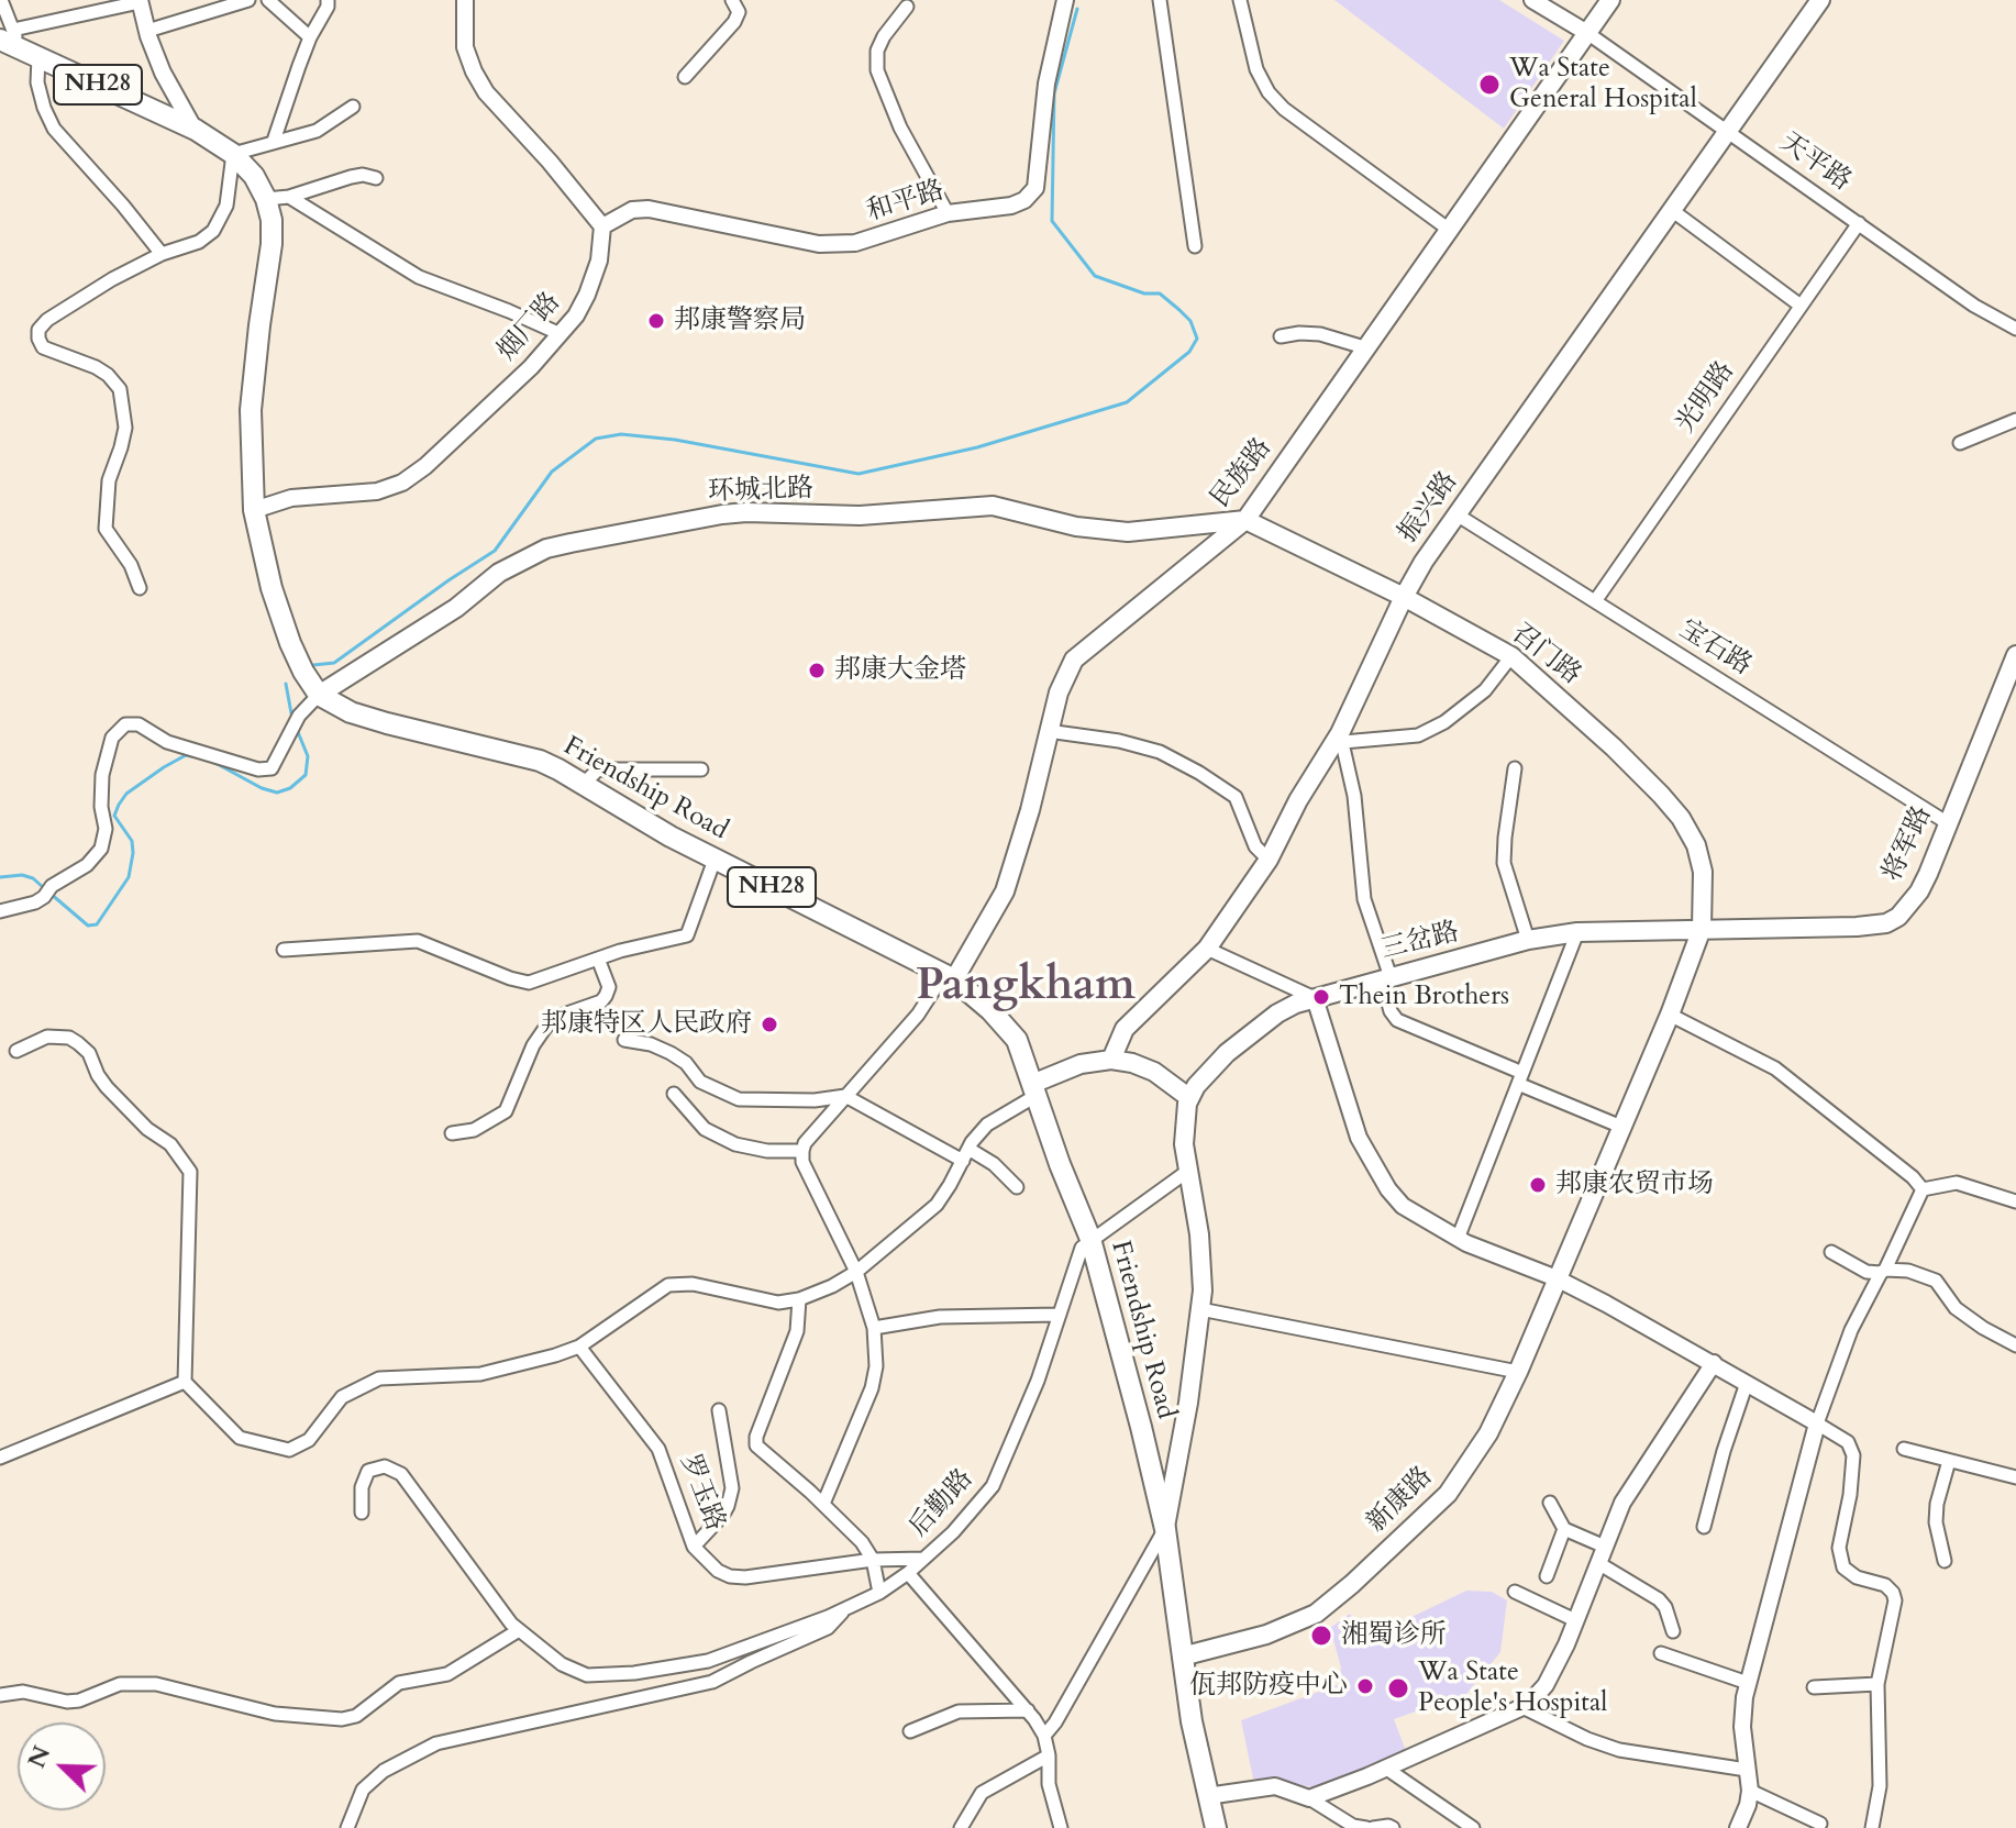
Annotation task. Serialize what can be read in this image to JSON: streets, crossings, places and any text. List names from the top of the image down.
{
  "streets": {
    "highway": ["NH28", "Friendship Road"],
    "main road": [
      "民族路",
      "环城北路",
      "振兴路",
      "召门路",
      "将军路",
      "三岔路",
      "新康路"
    ],
    "street": [
      "天平路",
      "和平路",
      "烟厂路",
      "光明路",
      "宝石路",
      "罗玉路",
      "后勤路"
    ]
  },
  "crossings": [
    ["NH28", "烟厂路"],
    ["NH28", "环城北路"],
    ["NH28", "Friendship Road"],
    ["天平路", "光明路"],
    ["天平路", "民族路"],
    ["天平路", "振兴路"],
    ["和平路", "烟厂路"],
    ["光明路", "宝石路"],
    ["民族路", "环城北路"],
    ["民族路", "召门路"],
    ["民族路", "Friendship Road"],
    ["环城北路", "召门路"],
    ["环城北路", "Friendship Road"],
    ["振兴路", "宝石路"],
    ["振兴路", "召门路"],
    ["宝石路", "将军路"],
    ["召门路", "将军路"],
    ["召门路", "三岔路"],
    ["召门路", "新康路"],
    ["Friendship Road", "新康路"],
    ["Friendship Road", "后勤路"],
    ["将军路", "三岔路"],
    ["将军路", "新康路"],
    ["三岔路", "新康路"],
    ["罗玉路", "后勤路"]
  ],
  "districts": ["Pangkham"],
  "places": [
    "Wa State General Hospital",
    "邦康警察局",
    "邦康大金塔",
    "Thein Brothers",
    "邦康特区人民政府",
    "邦康农贸市场",
    "湘蜀诊所",
    "佤邦防疫中心",
    "Wa State People's Hospital"
  ],
  "north": "top left"
}
